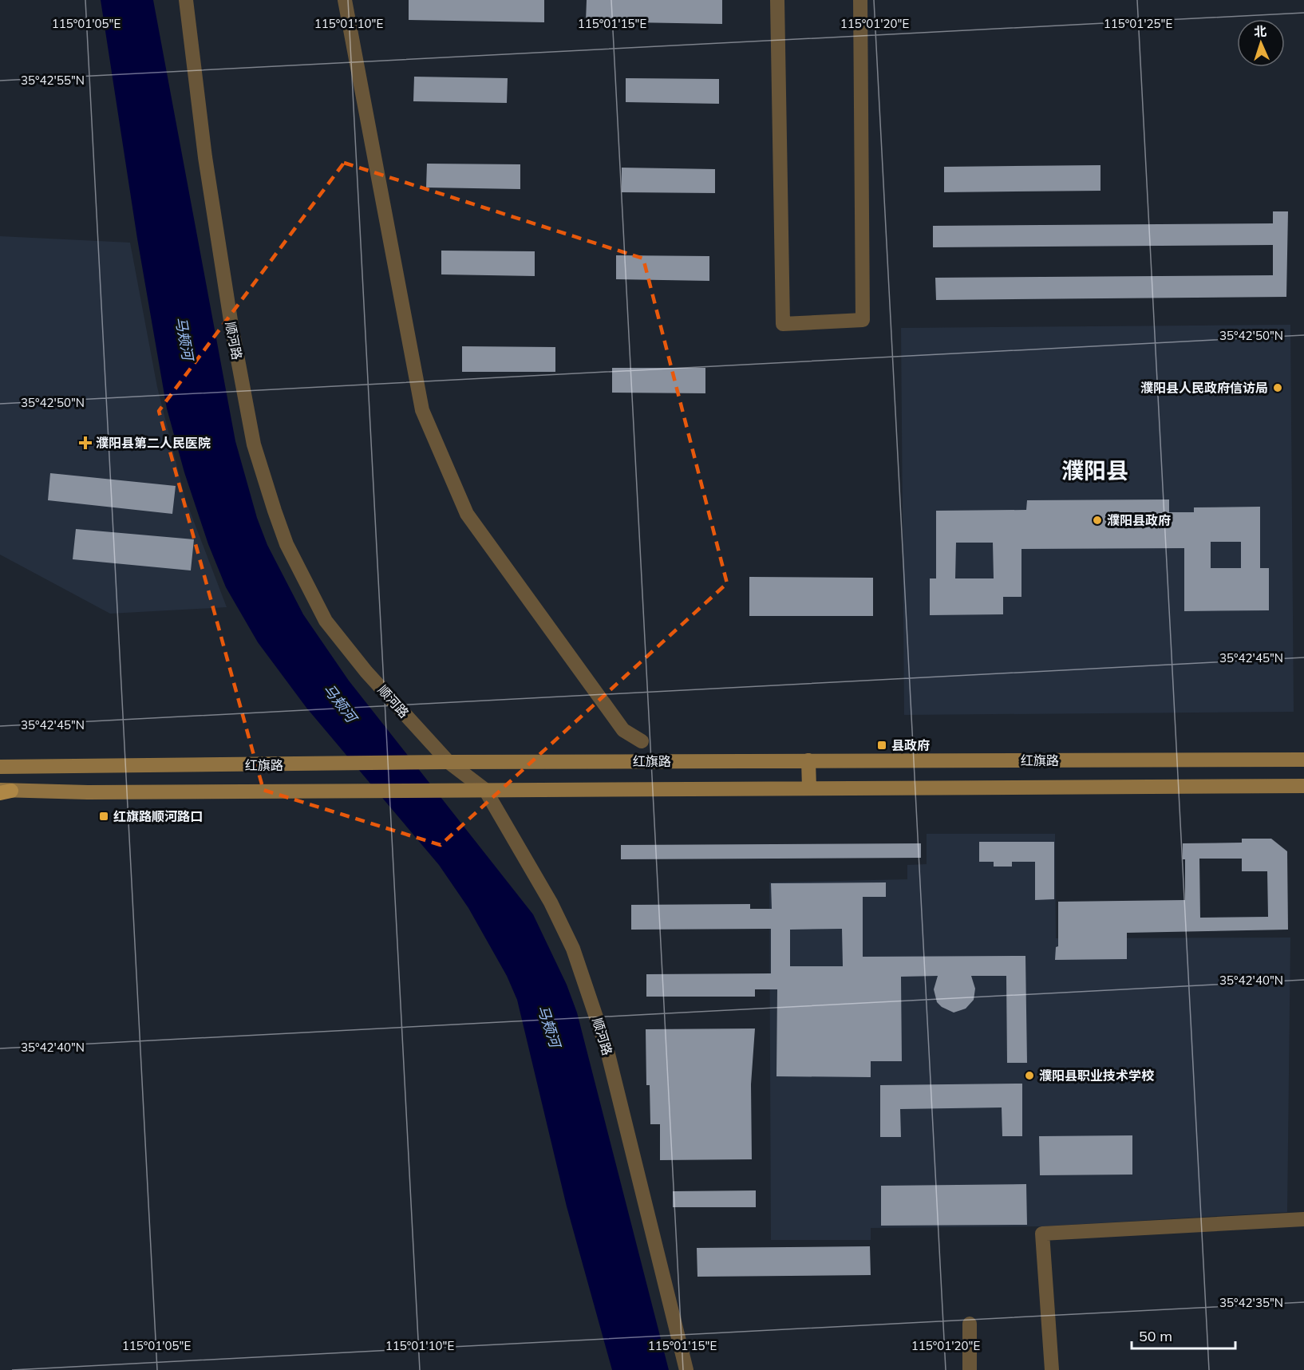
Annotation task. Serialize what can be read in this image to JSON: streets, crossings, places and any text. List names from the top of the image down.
{
  "streets": {
    "main road": ["红旗路"],
    "street": ["顺河路"]
  },
  "crossings": [
    ["顺河路", "红旗路"]
  ],
  "districts": ["濮阳县"],
  "water": ["马颊河"],
  "places": {
    "other": ["濮阳县人民政府信访局", "濮阳县政府", "濮阳县职业技术学校"],
    "health": ["濮阳县第二人民医院"],
    "transit": ["县政府", "红旗路顺河路口"]
  },
  "scale_bar": "50 m",
  "north": "top",
  "coordinates": [
    "115°01'05\"E",
    "115°01'10\"E",
    "115°01'15\"E",
    "115°01'20\"E",
    "115°01'25\"E",
    "35°42'55\"N",
    "35°42'50\"N",
    "35°42'45\"N",
    "35°42'40\"N",
    "35°42'35\"N"
  ]
}
